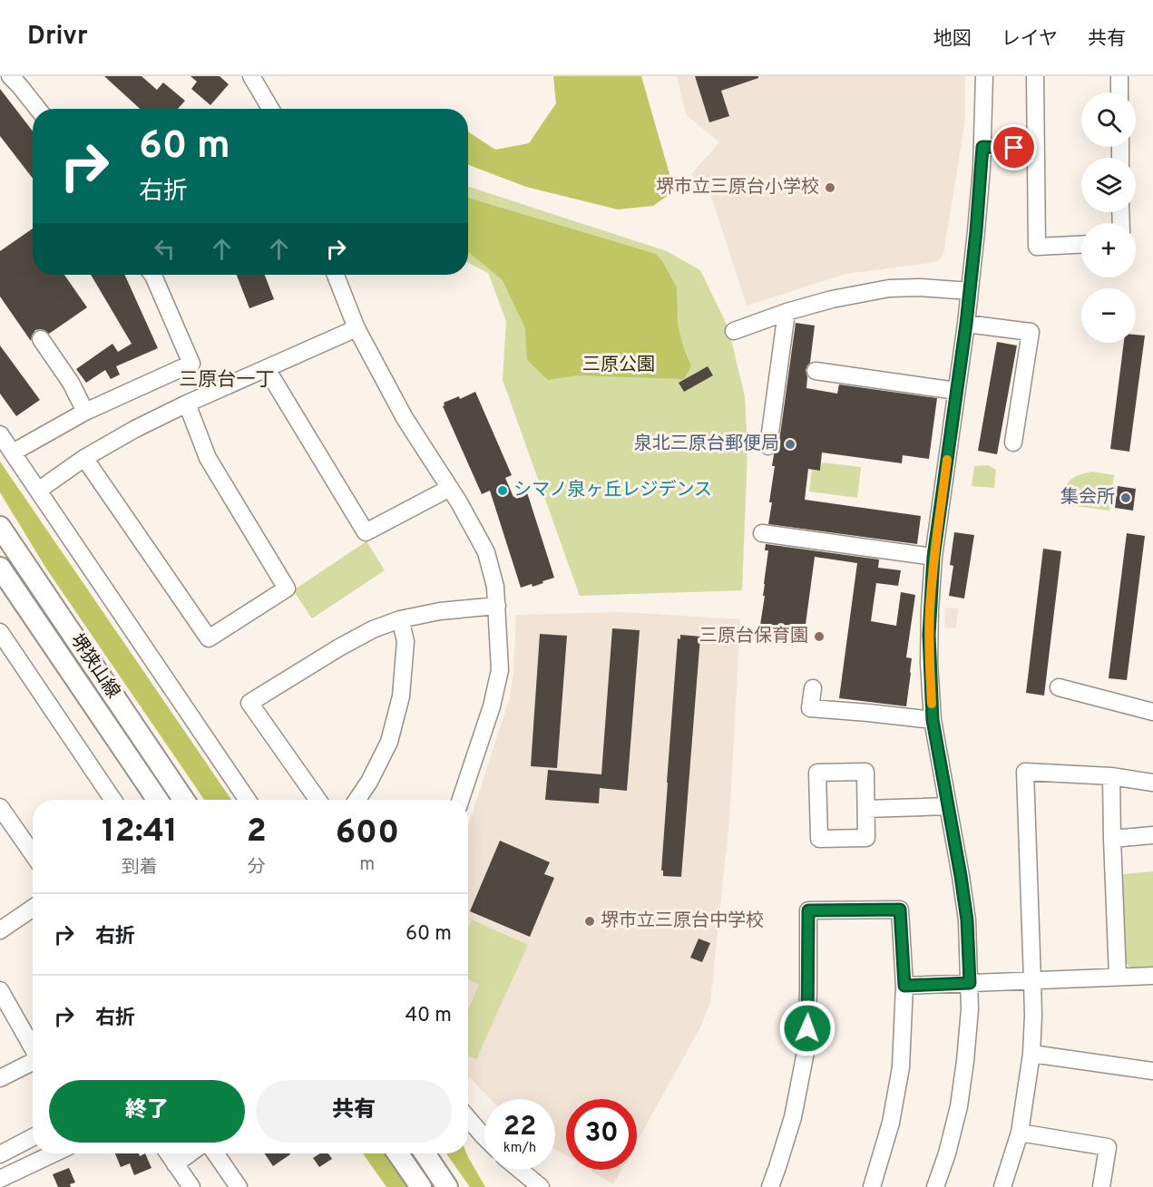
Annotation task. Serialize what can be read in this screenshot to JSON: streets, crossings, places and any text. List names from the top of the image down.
{
  "streets": {
    "main road": ["堺狭山線"]
  },
  "districts": ["三原台一丁"],
  "parks": ["三原公園"],
  "places": [
    "堺市立三原台小学校",
    "泉北三原台郵便局",
    "シマノ泉ヶ丘レジデンス",
    "集会所",
    "三原台保育園",
    "堺市立三原台中学校"
  ],
  "page": {
    "header": "Drivr",
    "nav": ["地図", "レイヤ", "共有"],
    "map_buttons": ["+", "−"],
    "turn": ["60 m", "右折"],
    "eta": [
      "12:41",
      "到着",
      "2",
      "分",
      "600",
      "m"
    ],
    "list": [
      {
        "name": "右折",
        "value": "60 m"
      },
      {
        "name": "右折",
        "value": "40 m"
      }
    ],
    "buttons": ["終了", "共有"],
    "speed": "22 km/h",
    "limit": "30"
  }
}
